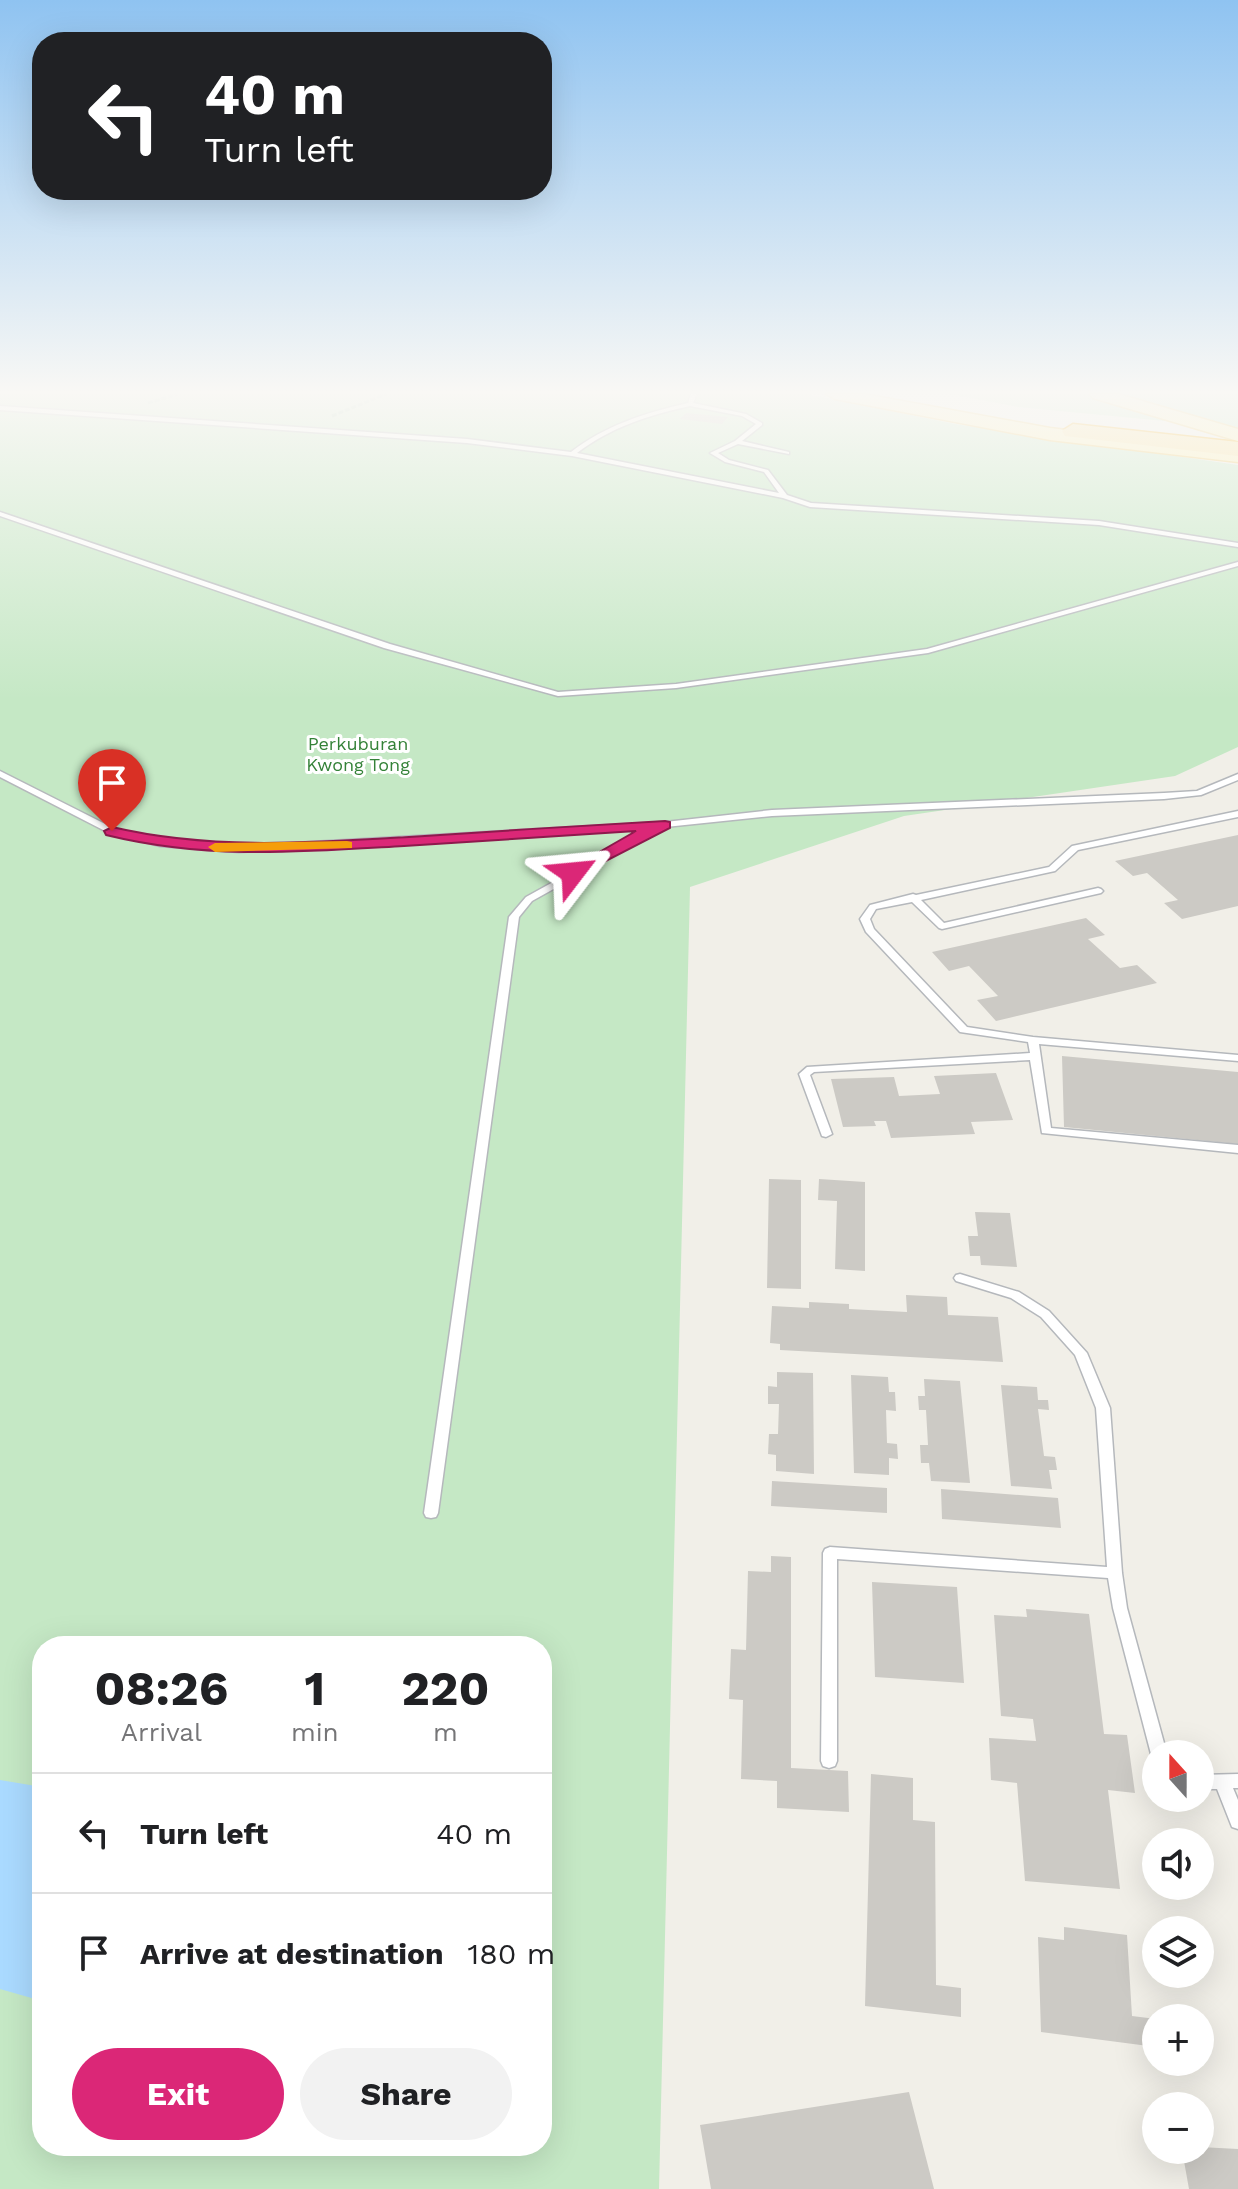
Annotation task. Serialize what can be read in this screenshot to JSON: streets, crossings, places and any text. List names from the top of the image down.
{
  "parks": ["Perkuburan Kwong Tong"],
  "north": "top",
  "page": {
    "turn": ["40 m", "Turn left"],
    "eta": [
      "08:26",
      "Arrival",
      "1",
      "min",
      "220",
      "m"
    ],
    "map_buttons": ["+", "−"],
    "list": [
      {
        "name": "Turn left",
        "value": "40 m"
      },
      {
        "name": "Arrive at destination",
        "value": "180 m"
      }
    ],
    "buttons": ["Exit", "Share"]
  }
}
